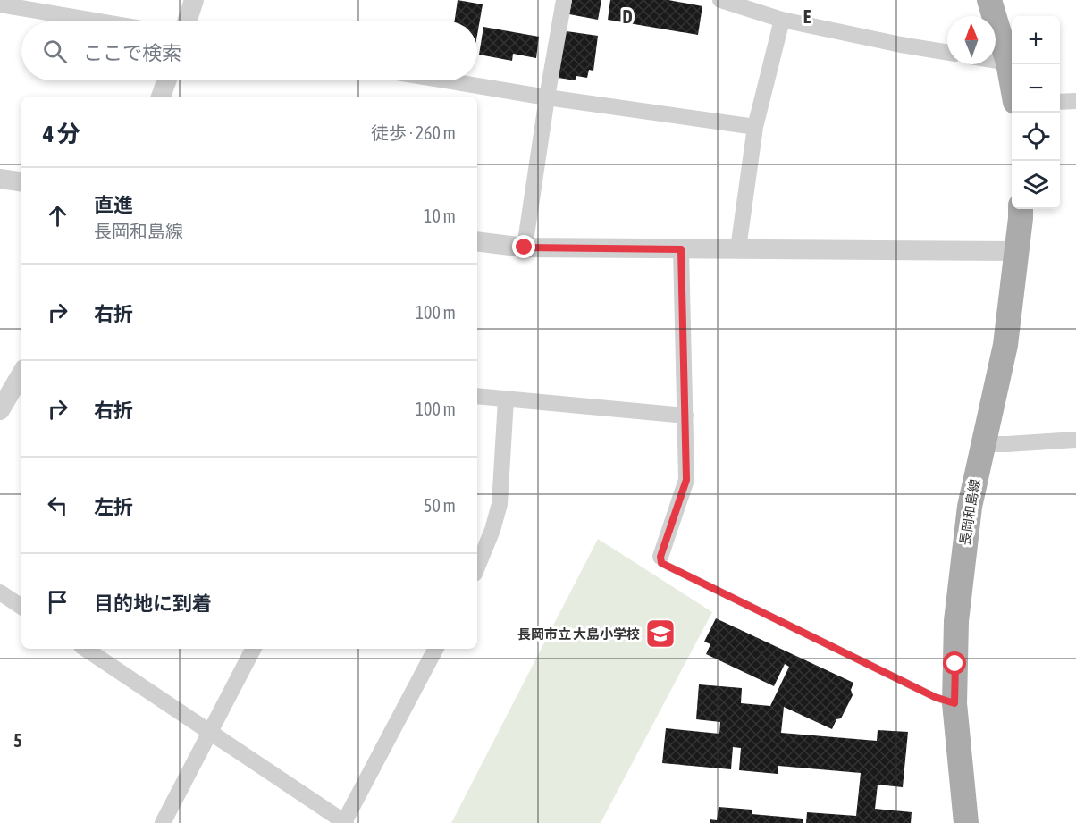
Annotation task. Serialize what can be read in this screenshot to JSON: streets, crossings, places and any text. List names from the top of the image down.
{
  "streets": {
    "main road": ["長岡和島線"]
  },
  "places": {
    "school or university": ["長岡市立 大島小学校"]
  },
  "north": "top",
  "page": {
    "map_buttons": ["+", "−"],
    "search": "ここで検索",
    "heading": ["4 分", "徒歩 · 260 m"],
    "list": [
      ["直進", "長岡和島線", "10 m"],
      ["右折", "100 m"],
      ["右折", "100 m"],
      ["左折", "50 m"],
      "目的地に到着"
    ]
  },
  "grid": {
    "columns": ["D", "E"],
    "rows": ["5"]
  }
}
